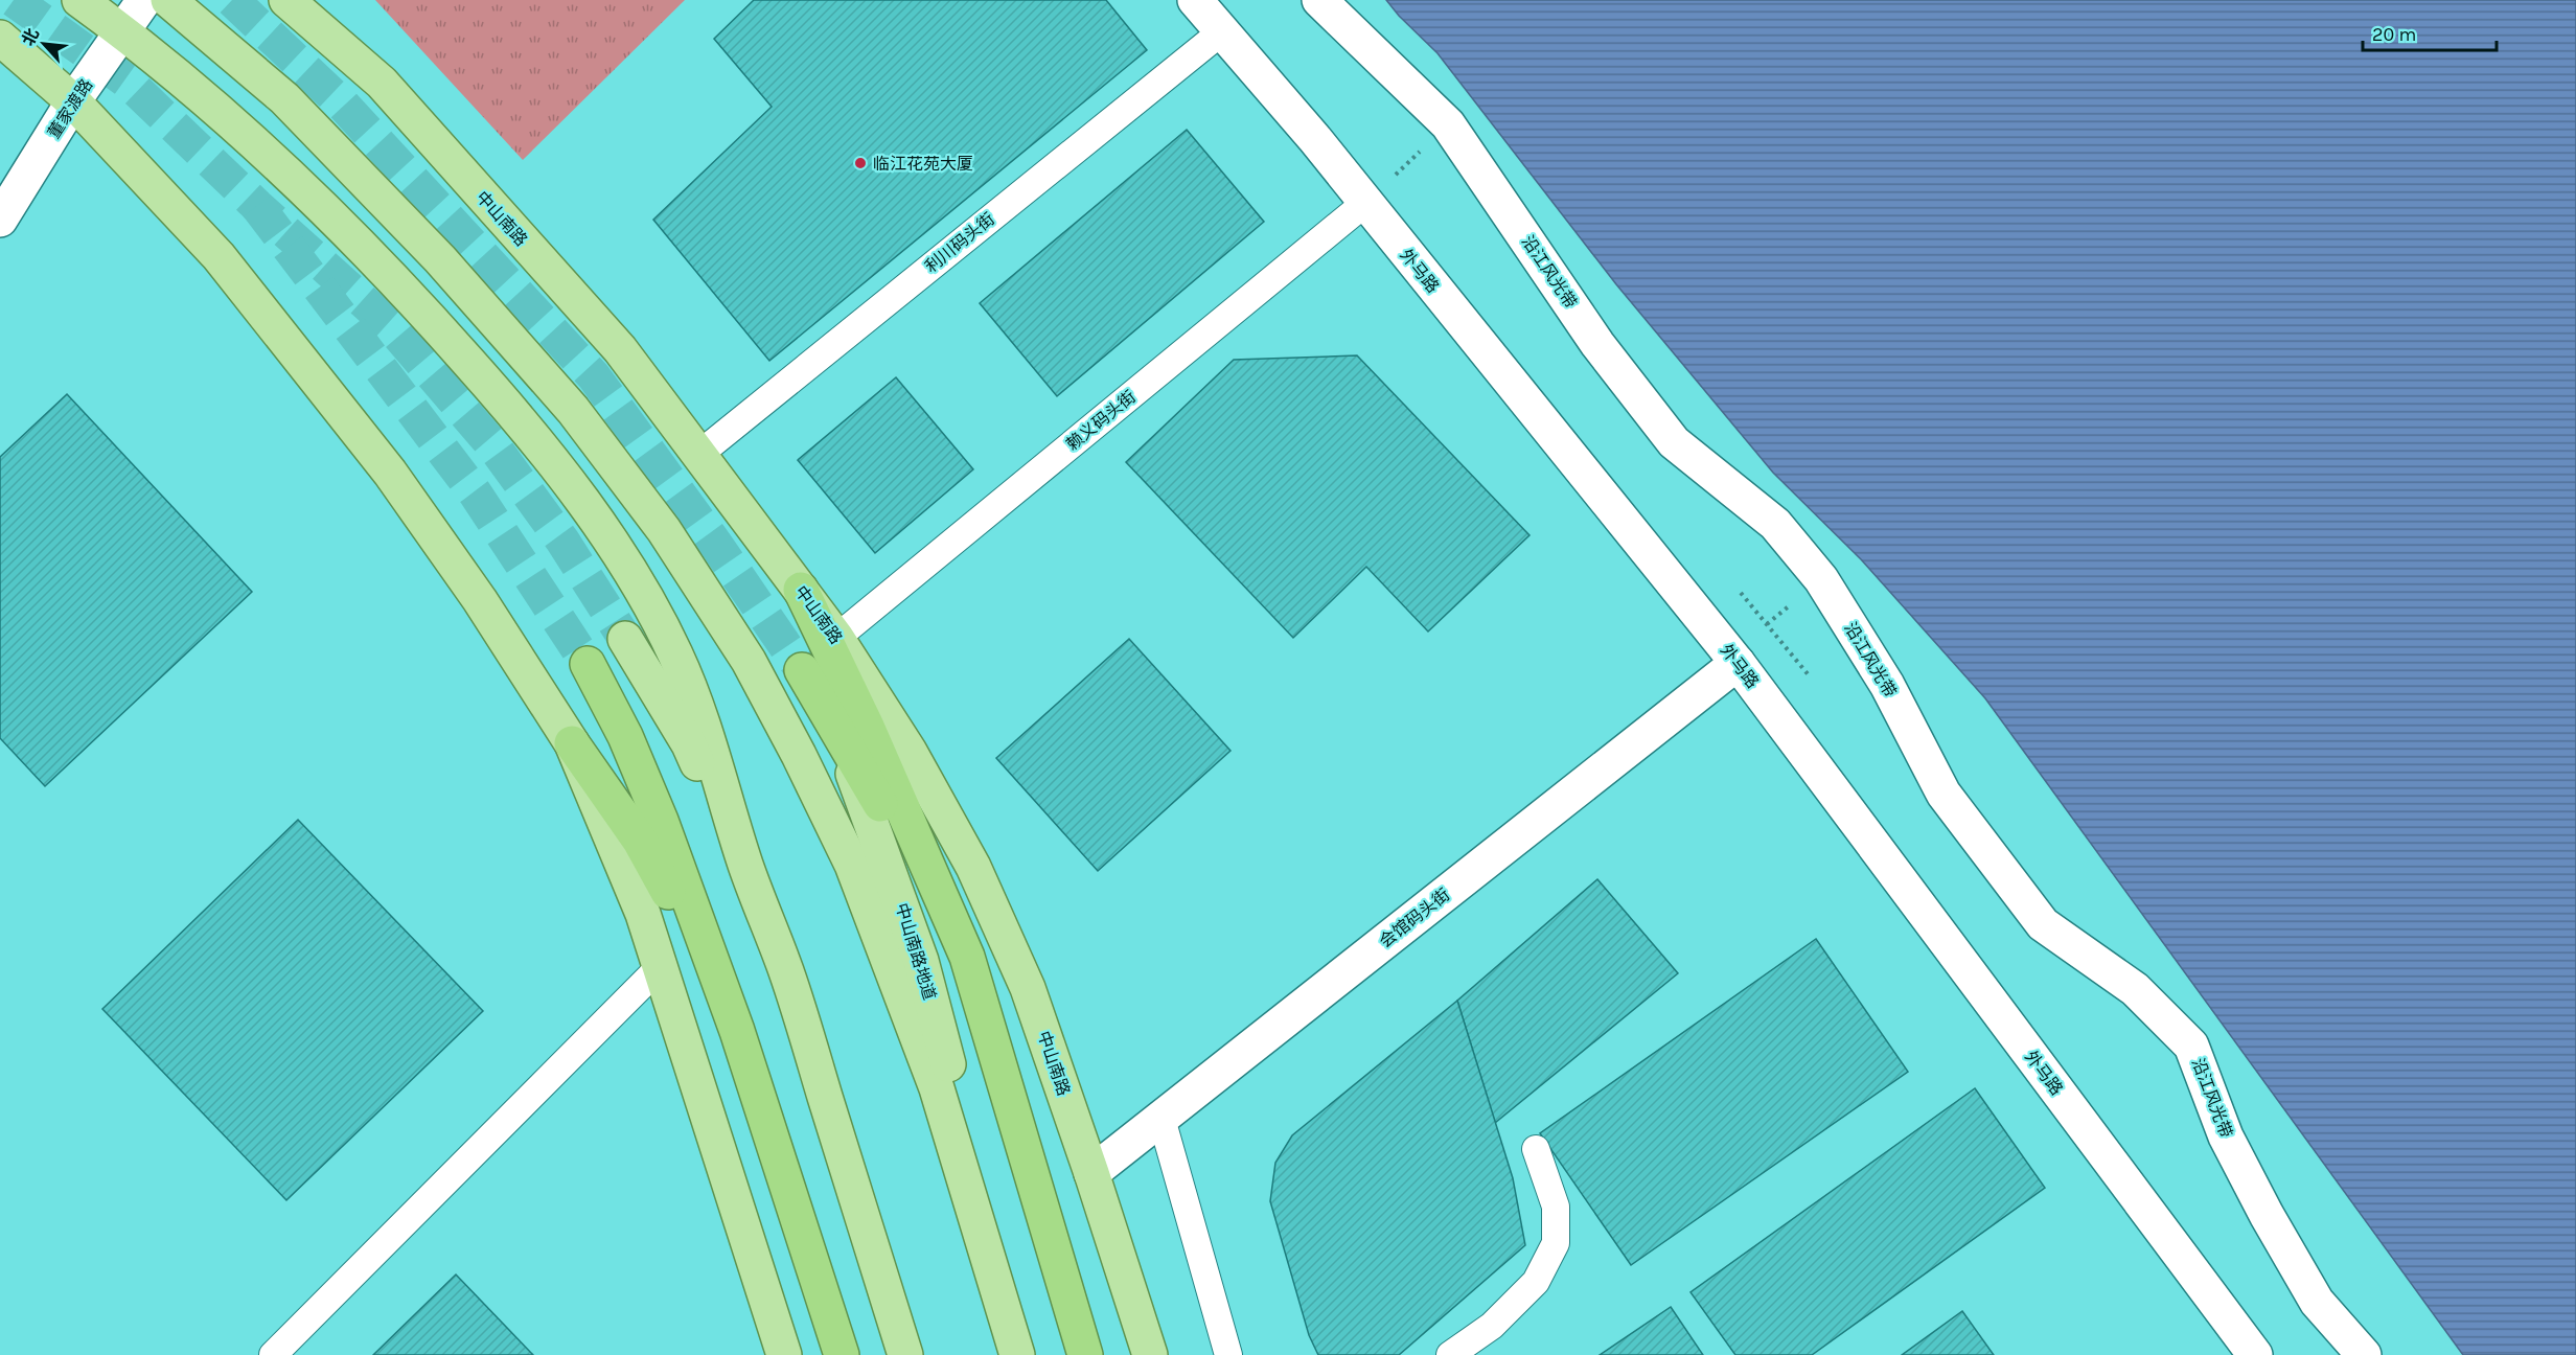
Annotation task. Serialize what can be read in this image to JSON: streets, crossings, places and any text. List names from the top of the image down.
{
  "streets": {
    "main road": ["中山南路", "中山南路地道"],
    "street": [
      "董家渡路",
      "外马路",
      "沿江风光带",
      "会馆码头街"
    ],
    "lane": ["利川码头街", "赖义码头街"]
  },
  "crossings": [
    ["中山南路", "利川码头街"],
    ["中山南路", "赖义码头街"],
    ["中山南路", "会馆码头街"],
    ["利川码头街", "外马路"],
    ["外马路", "赖义码头街"],
    ["外马路", "会馆码头街"]
  ],
  "places": ["临江花苑大厦"],
  "scale_bar": "20 m",
  "north": "top left"
}
